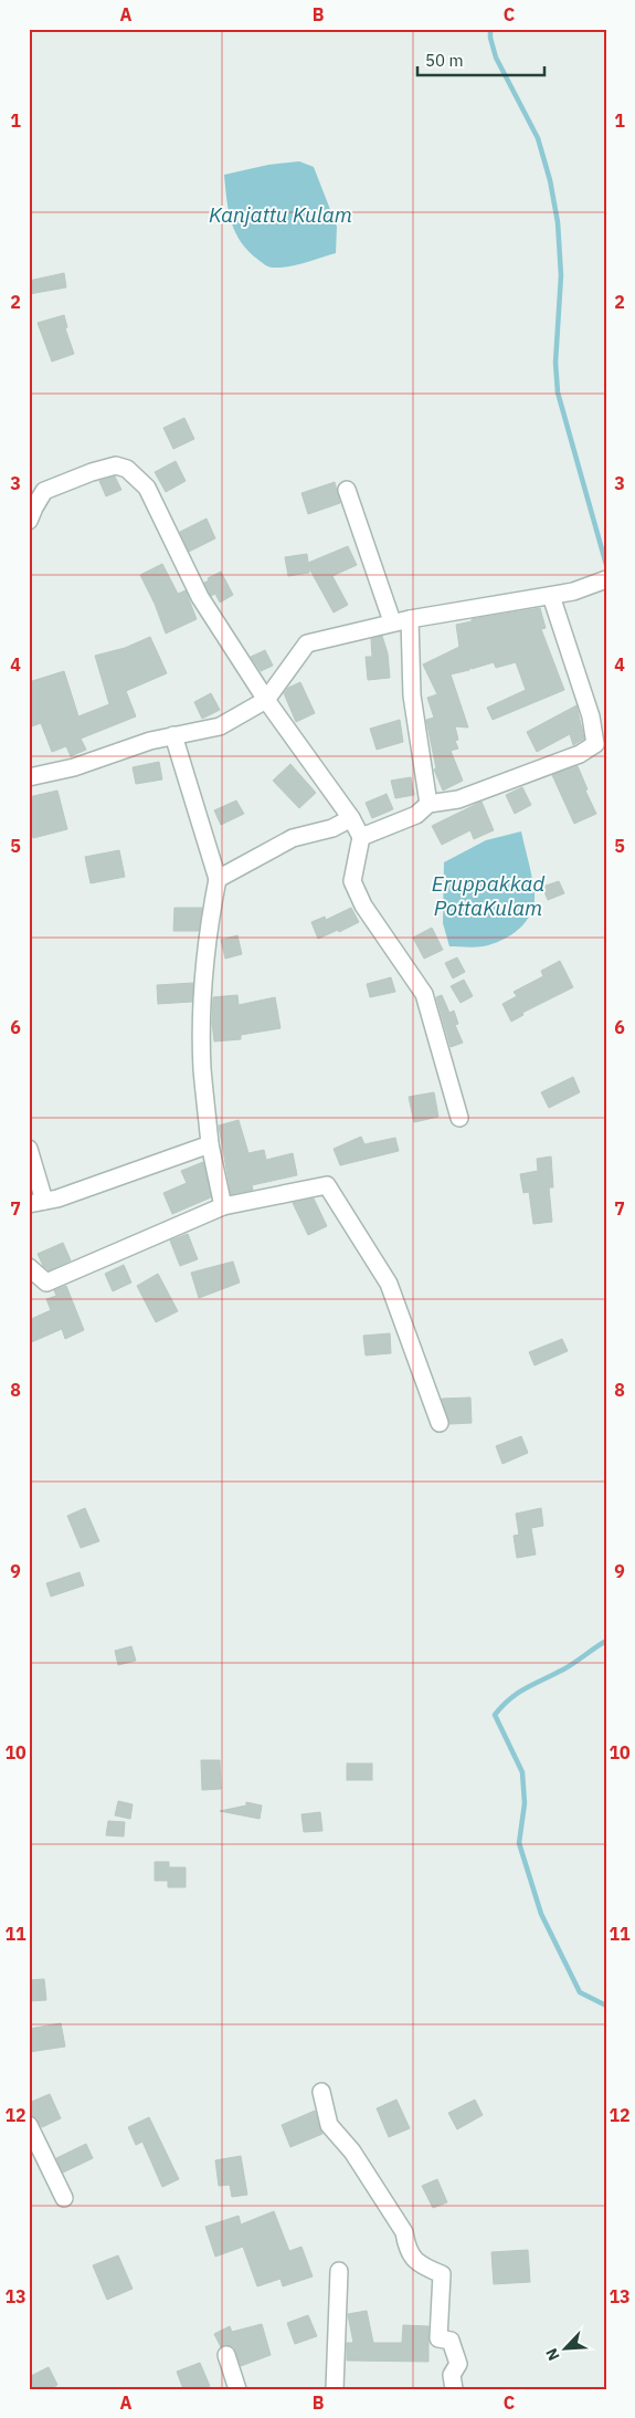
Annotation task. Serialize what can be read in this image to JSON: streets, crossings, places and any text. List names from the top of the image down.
{
  "water": ["Kanjattu Kulam", "Eruppakkad PottaKulam"],
  "scale_bar": "50 m",
  "north": "bottom left",
  "grid": {
    "columns": ["A", "B", "C"],
    "rows": [
      "1",
      "2",
      "3",
      "4",
      "5",
      "6",
      "7",
      "8",
      "9",
      "10",
      "11",
      "12",
      "13"
    ]
  }
}
